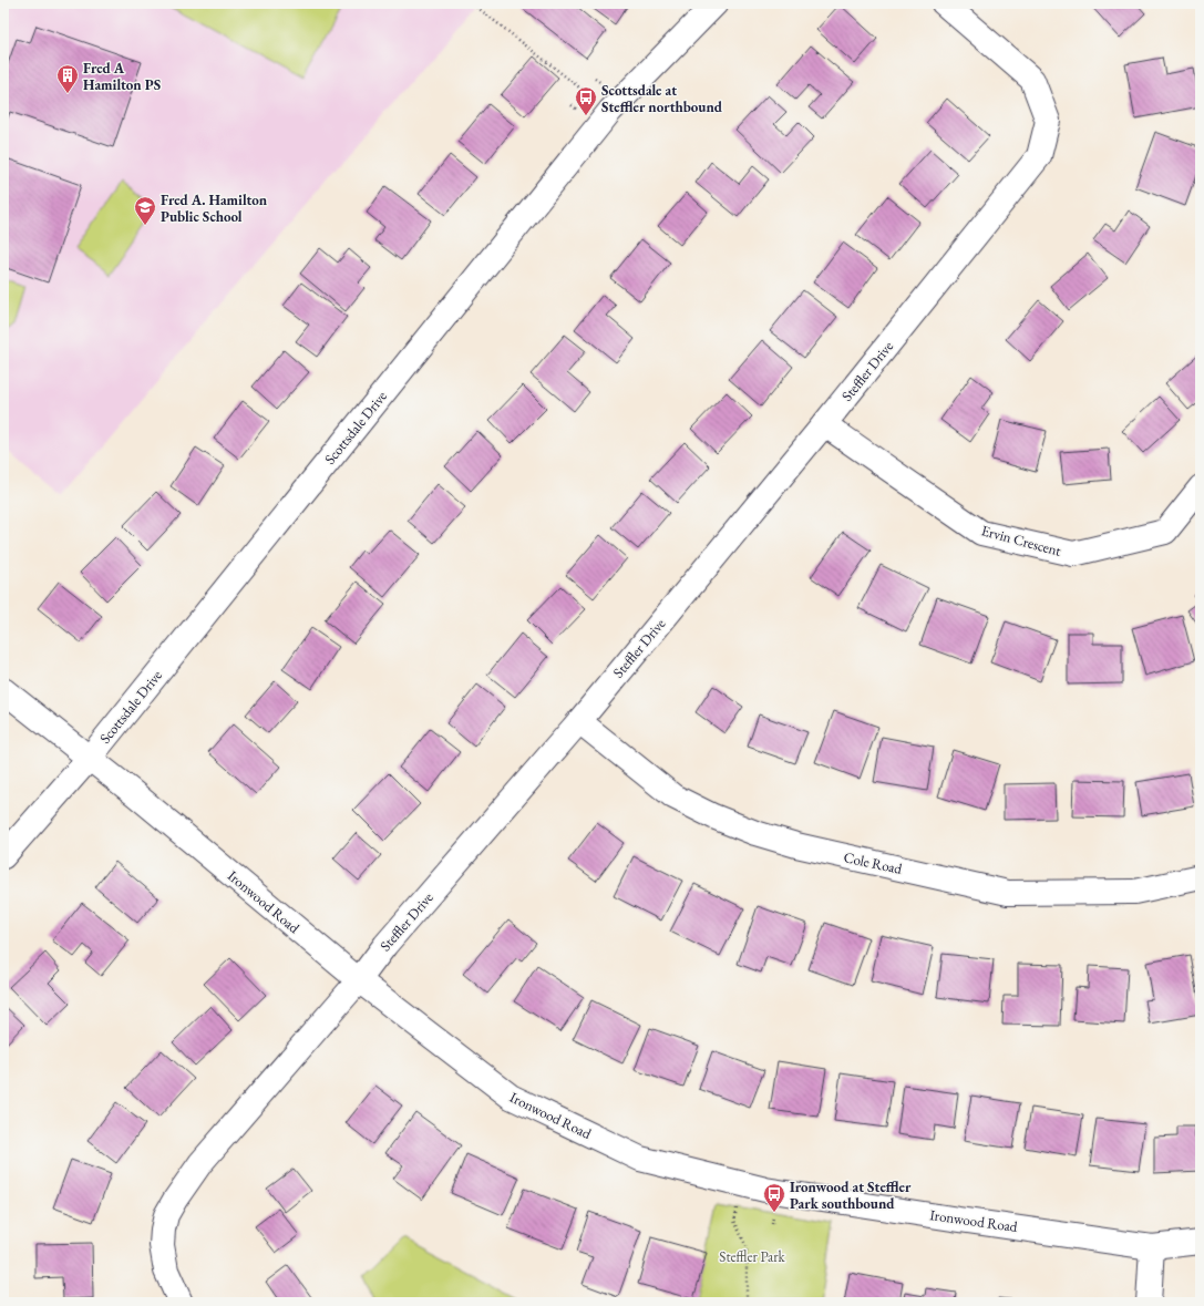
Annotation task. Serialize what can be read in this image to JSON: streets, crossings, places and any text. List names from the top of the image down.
{
  "streets": {
    "street": [
      "Steffler Drive",
      "Scottsdale Drive",
      "Ervin Crescent",
      "Cole Road",
      "Ironwood Road"
    ]
  },
  "crossings": [
    ["Steffler Drive", "Ervin Crescent"],
    ["Steffler Drive", "Cole Road"],
    ["Steffler Drive", "Ironwood Road"],
    ["Scottsdale Drive", "Ironwood Road"]
  ],
  "parks": ["Steffler Park"],
  "places": {
    "building": ["Fred A Hamilton PS"],
    "bus stop": ["Scottsdale at Steffler northbound", "Ironwood at Steffler Park southbound"],
    "school or university": ["Fred A. Hamilton Public School"]
  }
}
